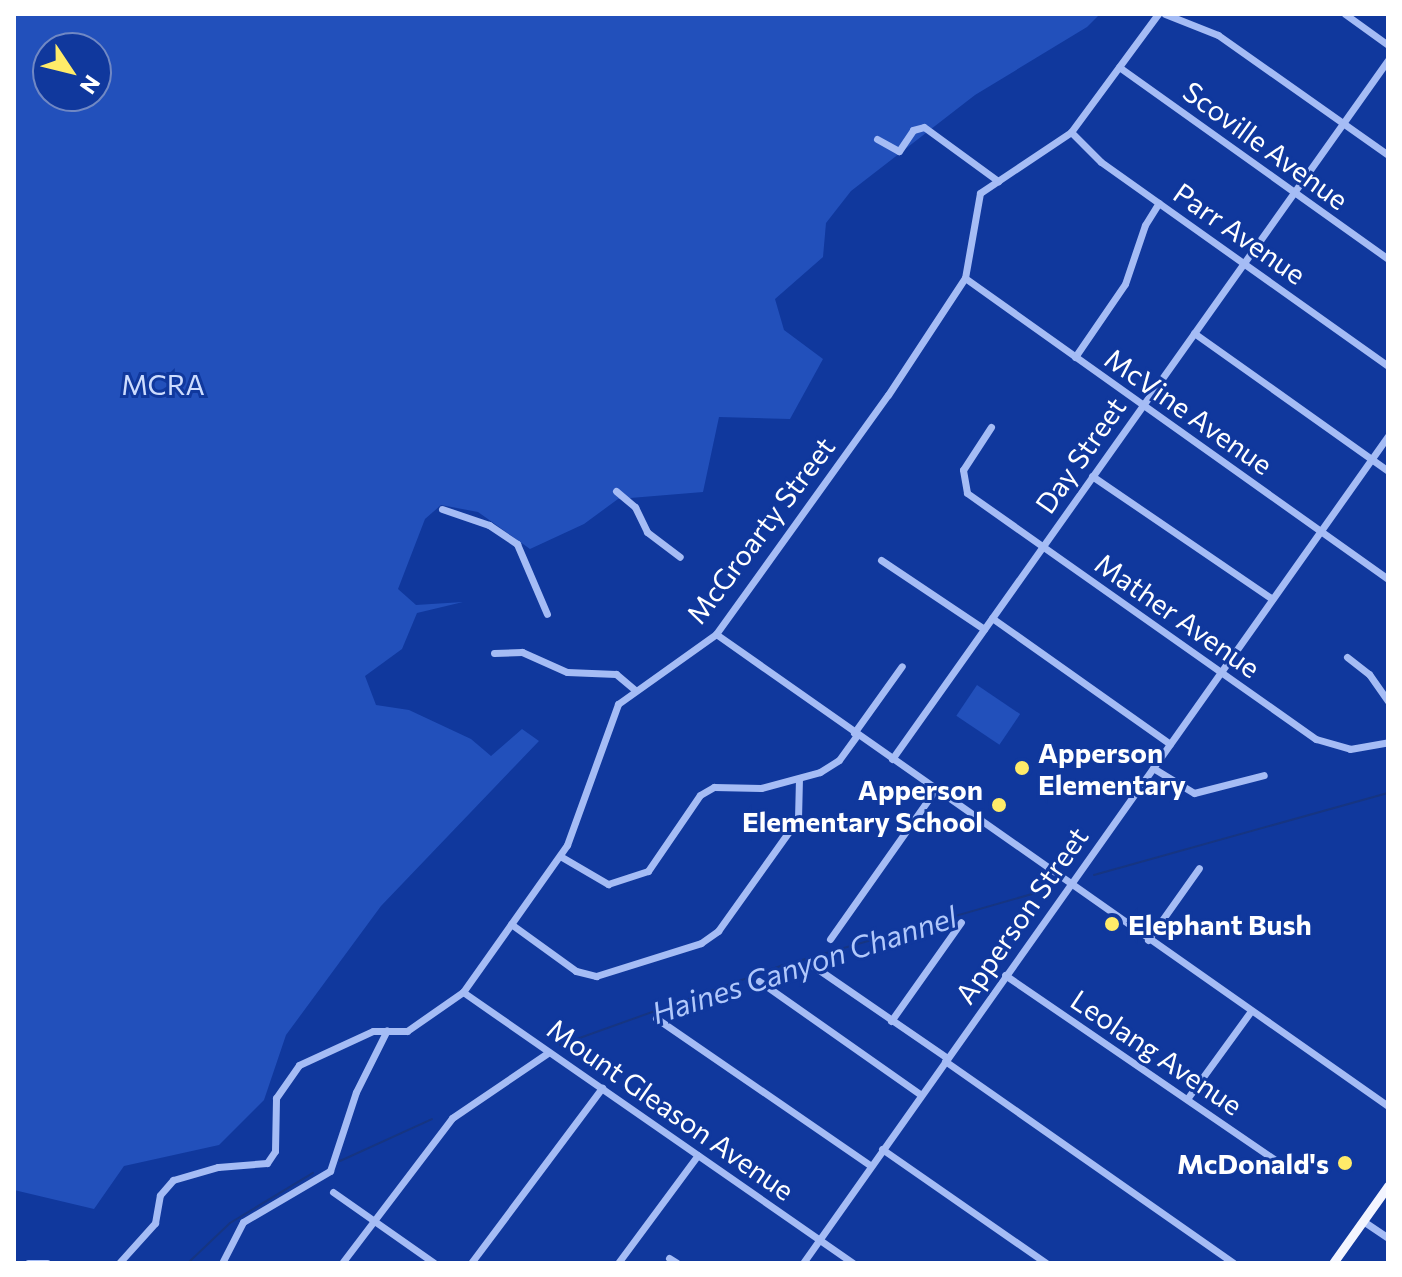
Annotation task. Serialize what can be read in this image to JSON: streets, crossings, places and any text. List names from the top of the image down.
{
  "streets": {
    "street": [
      "Scoville Avenue",
      "Parr Avenue",
      "McVine Avenue",
      "Day Street",
      "McGroarty Street",
      "Mather Avenue",
      "Apperson Street",
      "Leolang Avenue",
      "Mount Gleason Avenue"
    ]
  },
  "crossings": [
    ["Scoville Avenue", "Day Street"],
    ["Scoville Avenue", "McGroarty Street"],
    ["Parr Avenue", "Day Street"],
    ["Parr Avenue", "McGroarty Street"],
    ["McVine Avenue", "Day Street"],
    ["McVine Avenue", "McGroarty Street"],
    ["McVine Avenue", "Apperson Street"],
    ["Day Street", "Mather Avenue"],
    ["McGroarty Street", "Mount Gleason Avenue"],
    ["Mather Avenue", "Apperson Street"],
    ["Apperson Street", "Leolang Avenue"],
    ["Apperson Street", "Mount Gleason Avenue"]
  ],
  "water": ["Haines Canyon Channel"],
  "parks": ["MCRA"],
  "places": [
    "Apperson Elementary",
    "Apperson Elementary School",
    "Elephant Bush",
    "McDonald's"
  ],
  "north": "bottom right"
}
